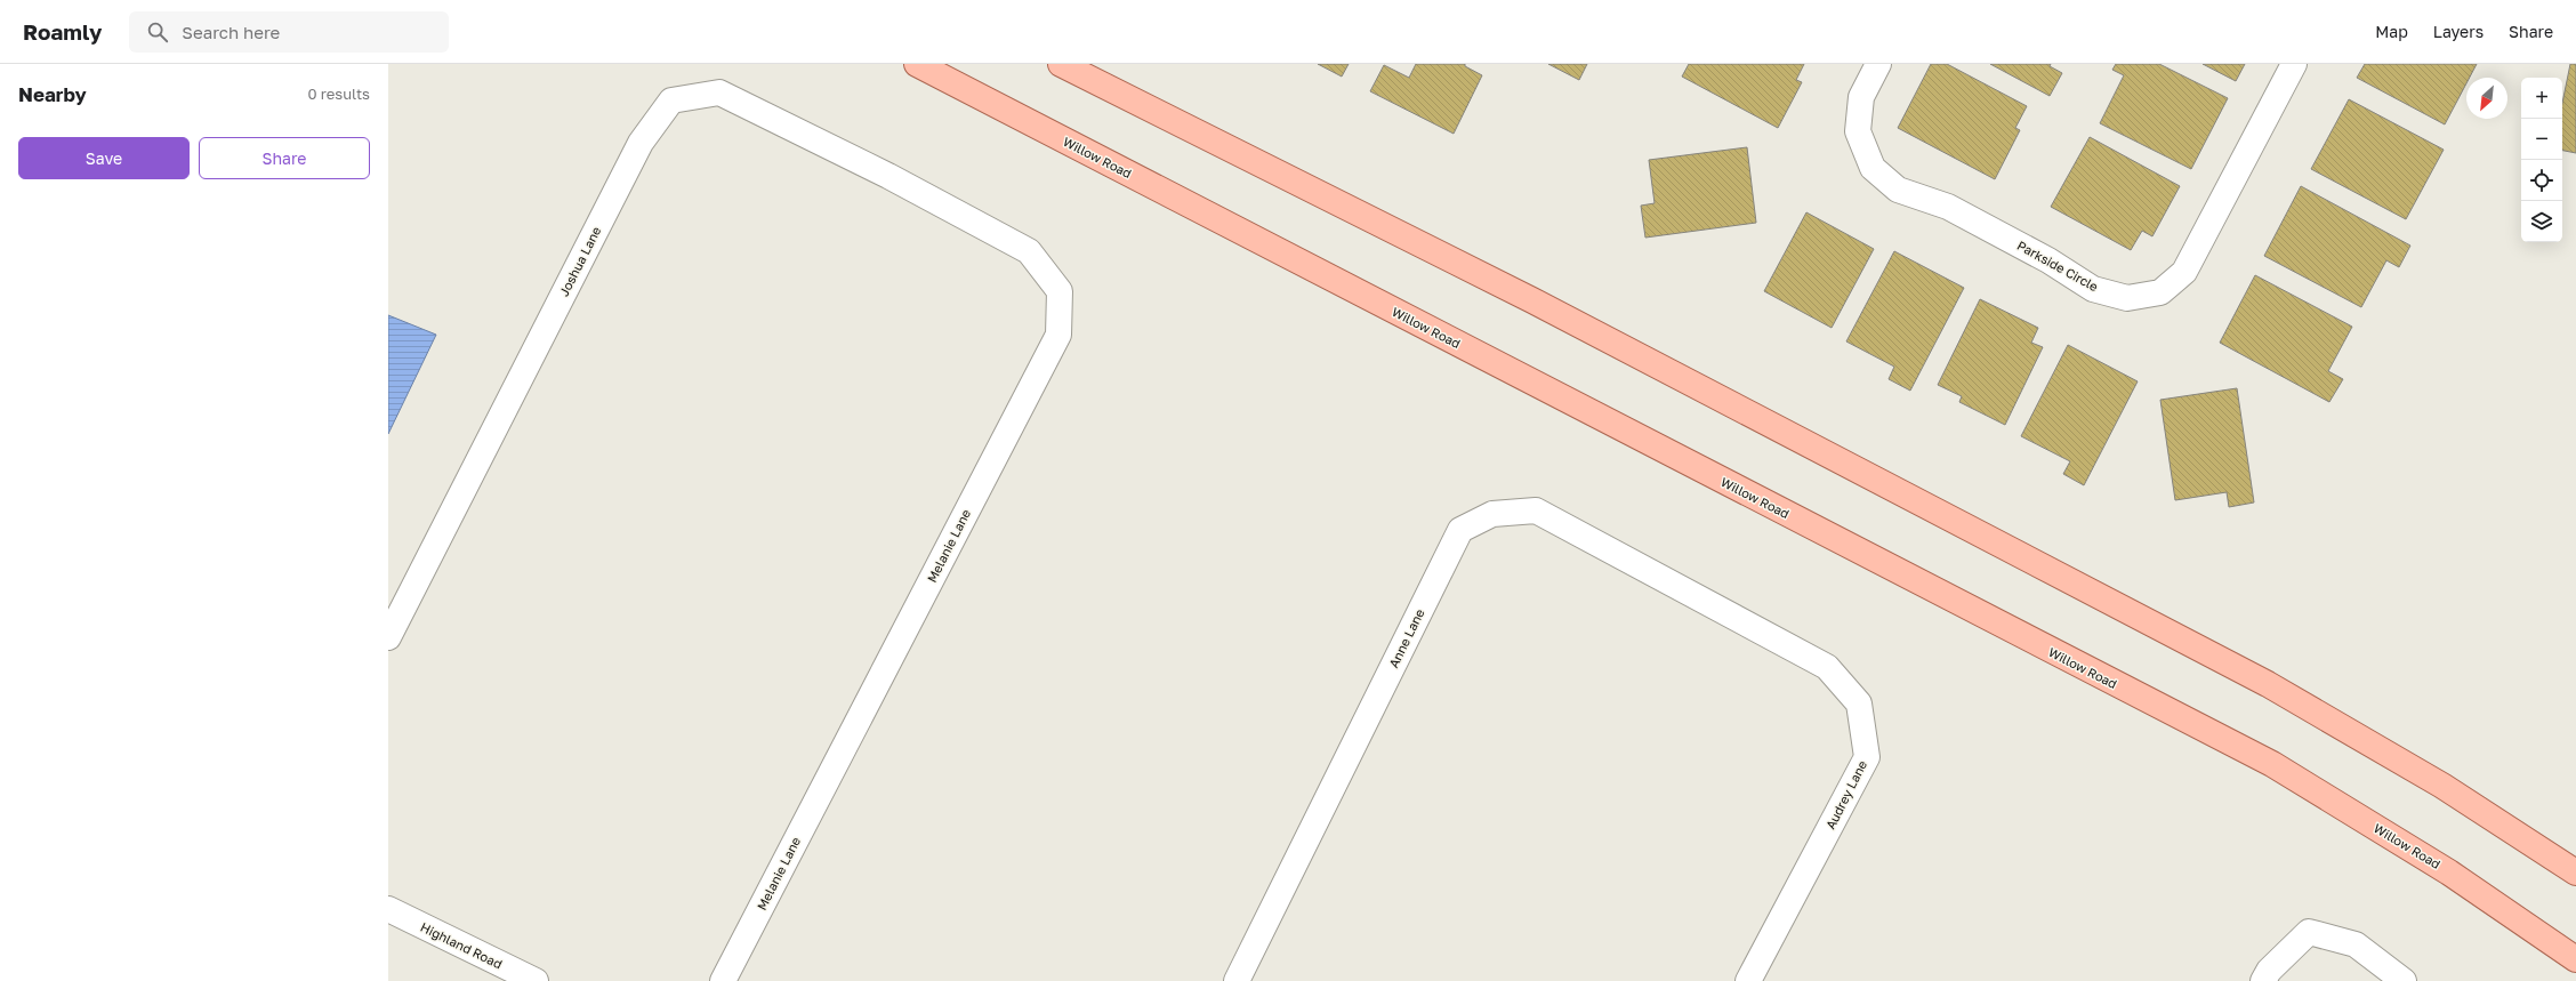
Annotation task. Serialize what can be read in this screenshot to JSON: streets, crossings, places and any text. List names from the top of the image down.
{
  "streets": {
    "main road": ["Willow Road"],
    "street": [
      "Joshua Lane",
      "Parkside Circle",
      "Melanie Lane",
      "Anne Lane",
      "Audrey Lane",
      "Highland Road"
    ]
  },
  "crossings": [
    ["Joshua Lane", "Melanie Lane"],
    ["Anne Lane", "Audrey Lane"]
  ],
  "north": "bottom left",
  "page": {
    "header": "Roamly",
    "search": "Search here",
    "nav": ["Map", "Layers", "Share"],
    "heading": ["Nearby", "0 results"],
    "map_buttons": ["+", "−"],
    "buttons": ["Save", "Share"]
  }
}
